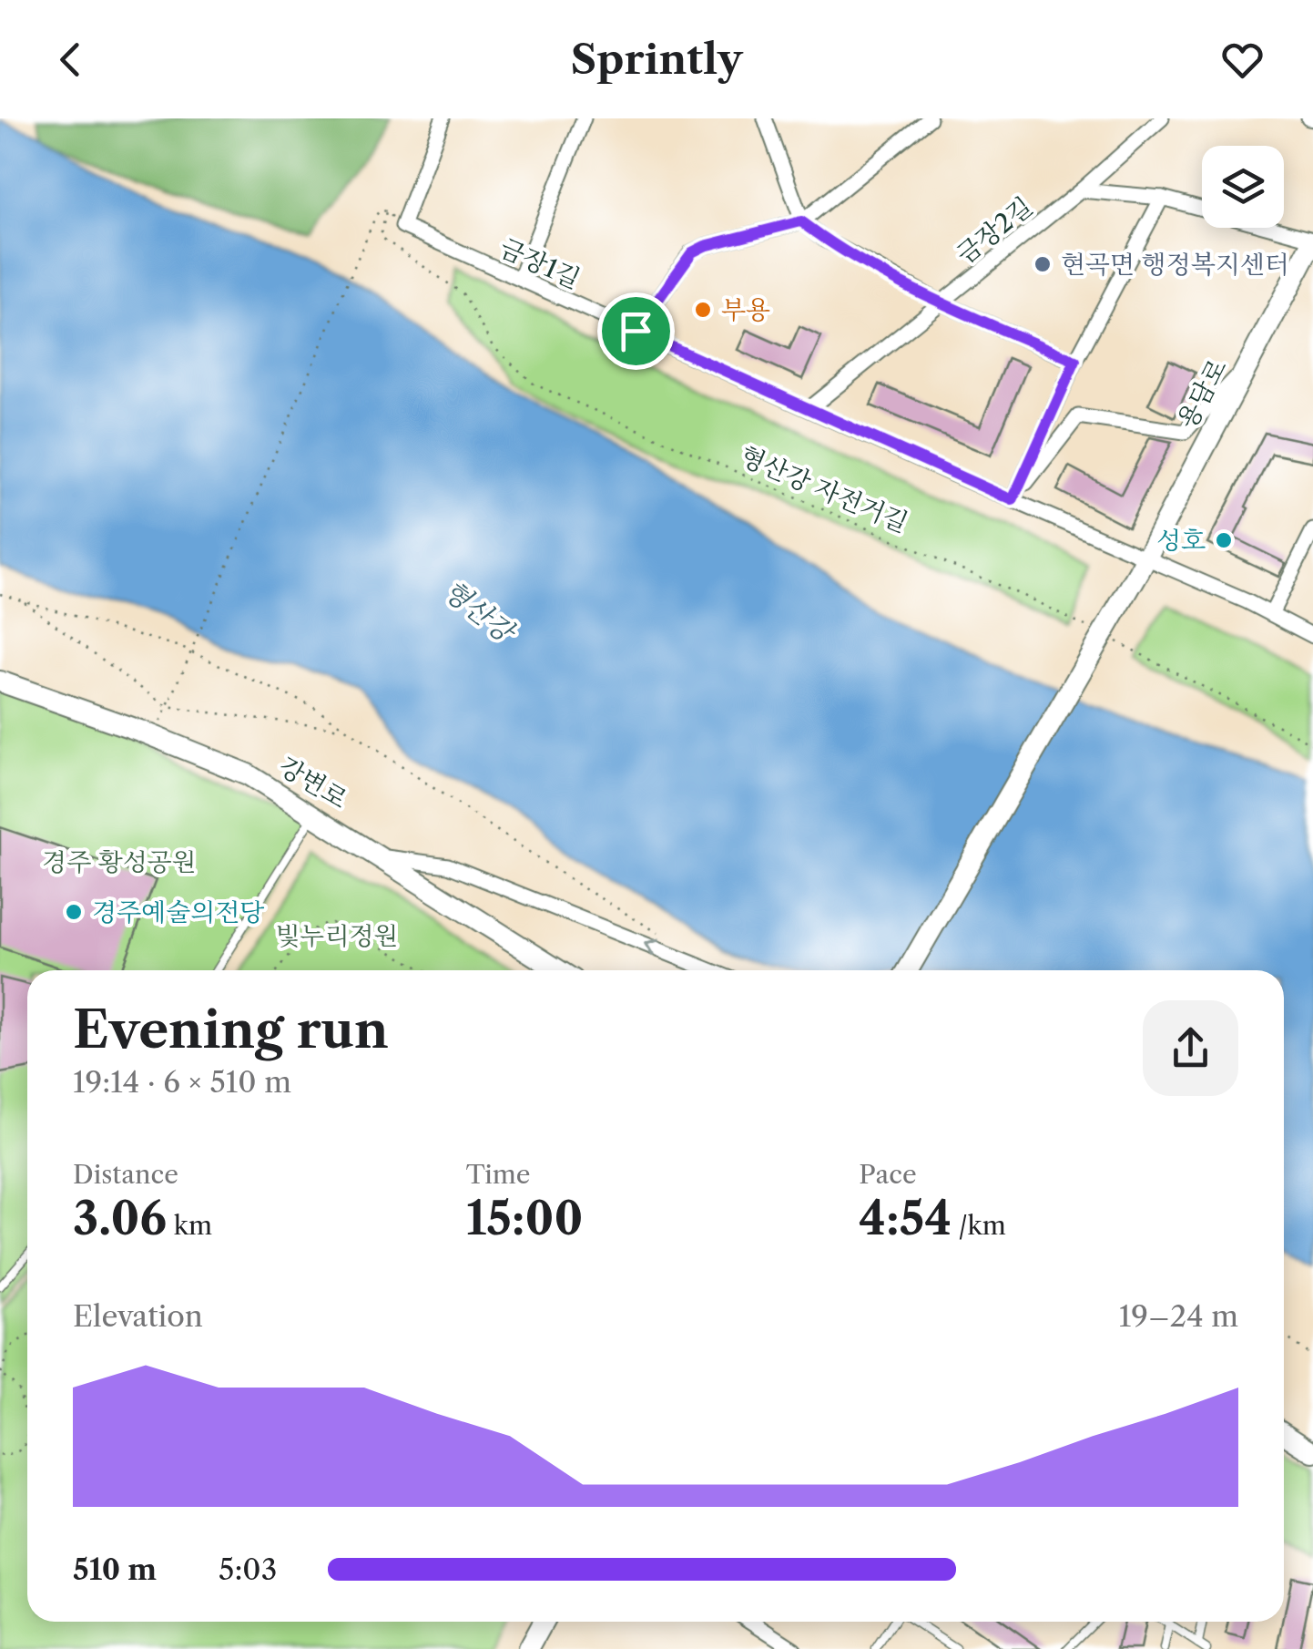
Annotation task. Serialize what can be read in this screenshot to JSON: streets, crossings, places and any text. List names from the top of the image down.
{
  "streets": {
    "main road": ["용담로", "강변로"],
    "street": ["금장2길", "금장1길"],
    "path": ["형산강 자전거길"]
  },
  "crossings": [
    ["금장2길", "금장1길"],
    ["금장1길", "용담로"]
  ],
  "water": ["형산강"],
  "parks": ["경주 황성공원", "빛누리정원"],
  "places": [
    "현곡면 행정복지센터",
    "부용",
    "성호",
    "경주예술의전당"
  ],
  "page": {
    "header": "Sprintly",
    "heading": ["Evening run", "19:14 · 6 × 510 m"],
    "stats": [
      ["Distance", "3.06 km"],
      ["Time", "15:00"],
      ["Pace", "4:54 /km"]
    ],
    "chart": ["Elevation", "19–24 m"],
    "list": [
      {
        "name": "510 m",
        "note": "5:03"
      }
    ]
  }
}
